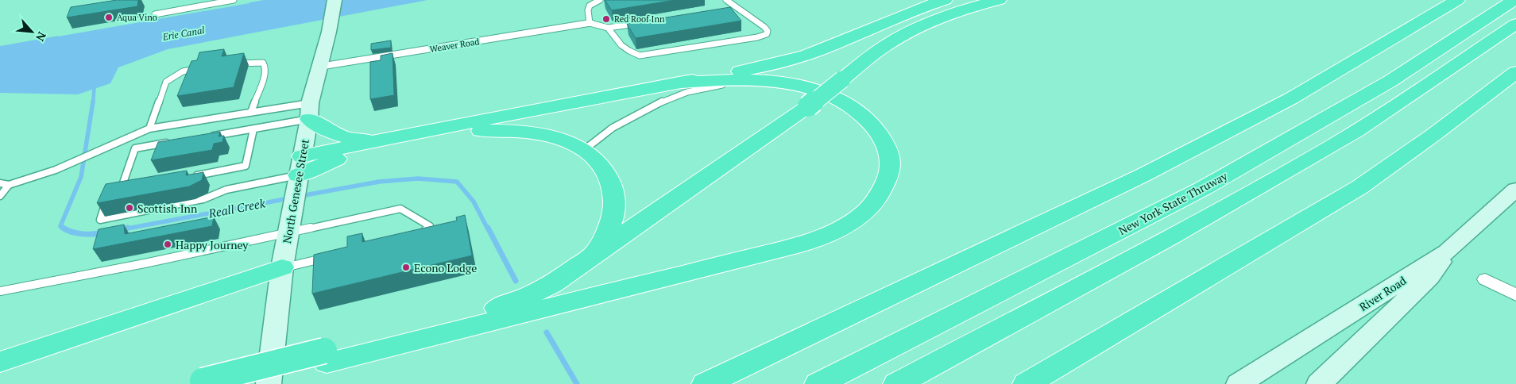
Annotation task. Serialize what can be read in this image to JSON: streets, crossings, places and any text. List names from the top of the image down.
{
  "streets": {
    "highway": ["New York State Thruway"],
    "main road": ["North Genesee Street", "River Road"],
    "street": ["Weaver Road"]
  },
  "crossings": [
    ["Weaver Road", "North Genesee Street"]
  ],
  "water": ["Erie Canal", "Reall Creek"],
  "places": [
    "Aqua Vino",
    "Red Roof Inn",
    "Scottish Inn",
    "Happy Journey",
    "Econo Lodge"
  ],
  "north": "bottom right"
}
